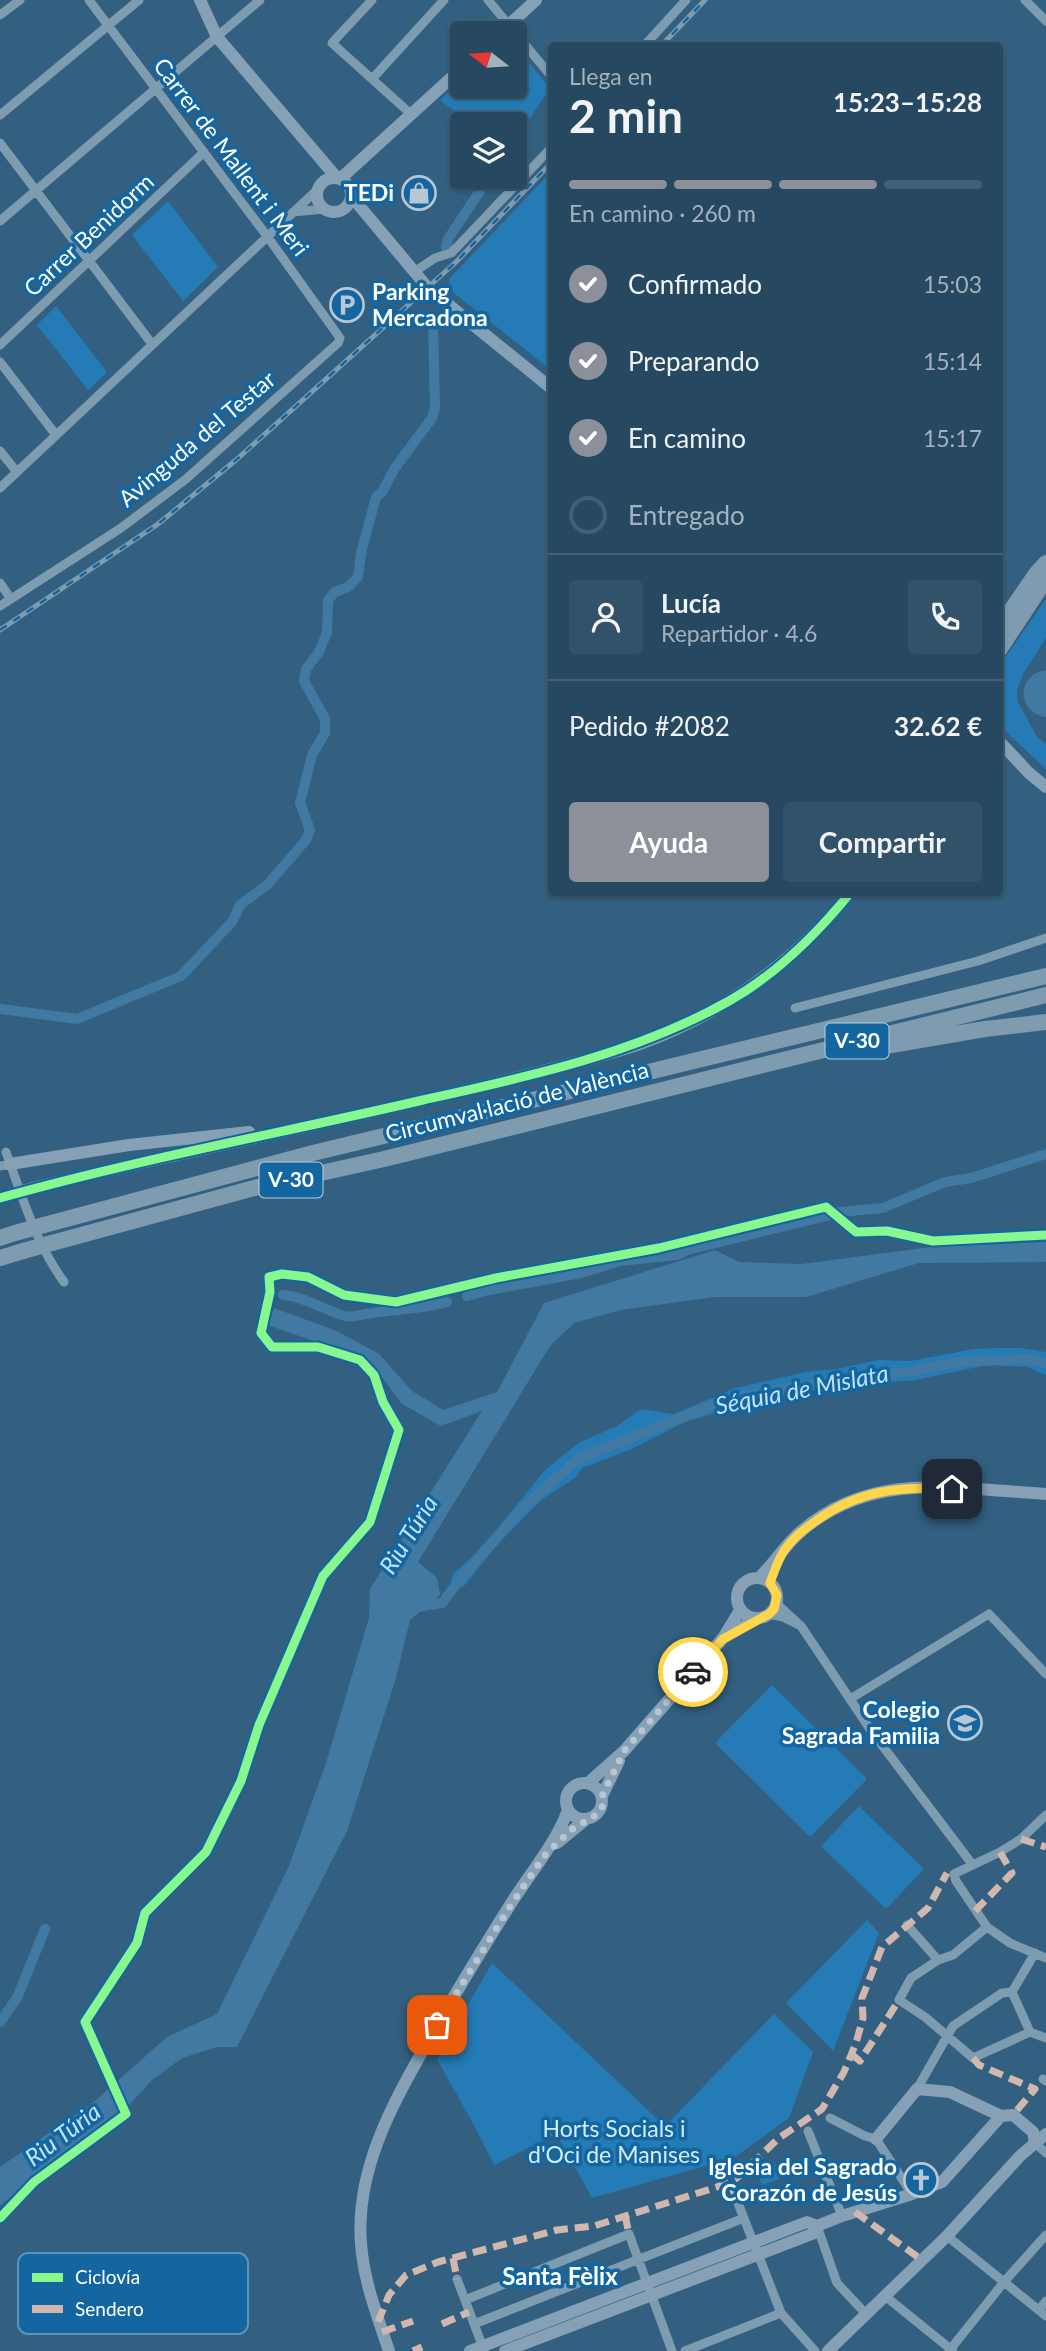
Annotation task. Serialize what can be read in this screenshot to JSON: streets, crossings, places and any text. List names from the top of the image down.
{
  "streets": {
    "highway": ["V-30", "Circumval·lació de València"],
    "street": ["Carrer de Mallent i Meri", "Carrer Benidorm", "Avinguda del Testar"]
  },
  "crossings": [
    ["Carrer de Mallent i Meri", "Carrer Benidorm"],
    ["Carrer de Mallent i Meri", "Avinguda del Testar"]
  ],
  "districts": ["Santa Fèlix"],
  "water": ["Séquia de Mislata", "Riu Túria"],
  "parks": ["Horts Socials i d'Oci de Manises"],
  "places": {
    "shop": ["TEDi"],
    "parking": ["Parking Mercadona"],
    "school or university": ["Colegio Sagrada Familia"],
    "church": ["Iglesia del Sagrado Corazón de Jesús"]
  },
  "legend": ["Ciclovía", "Sendero"],
  "north": "left",
  "page": {
    "heading": ["2 min", "Llega en", "15:23–15:28"],
    "panel": [
      "Lucía",
      "Repartidor · 4.6",
      "Pedido #2082",
      "32.62 €"
    ],
    "bar": "En camino · 260 m",
    "list": [
      ["Confirmado", "15:03"],
      ["Preparando", "15:14"],
      ["En camino", "15:17"],
      "Entregado"
    ],
    "buttons": ["Ayuda", "Compartir"]
  }
}
